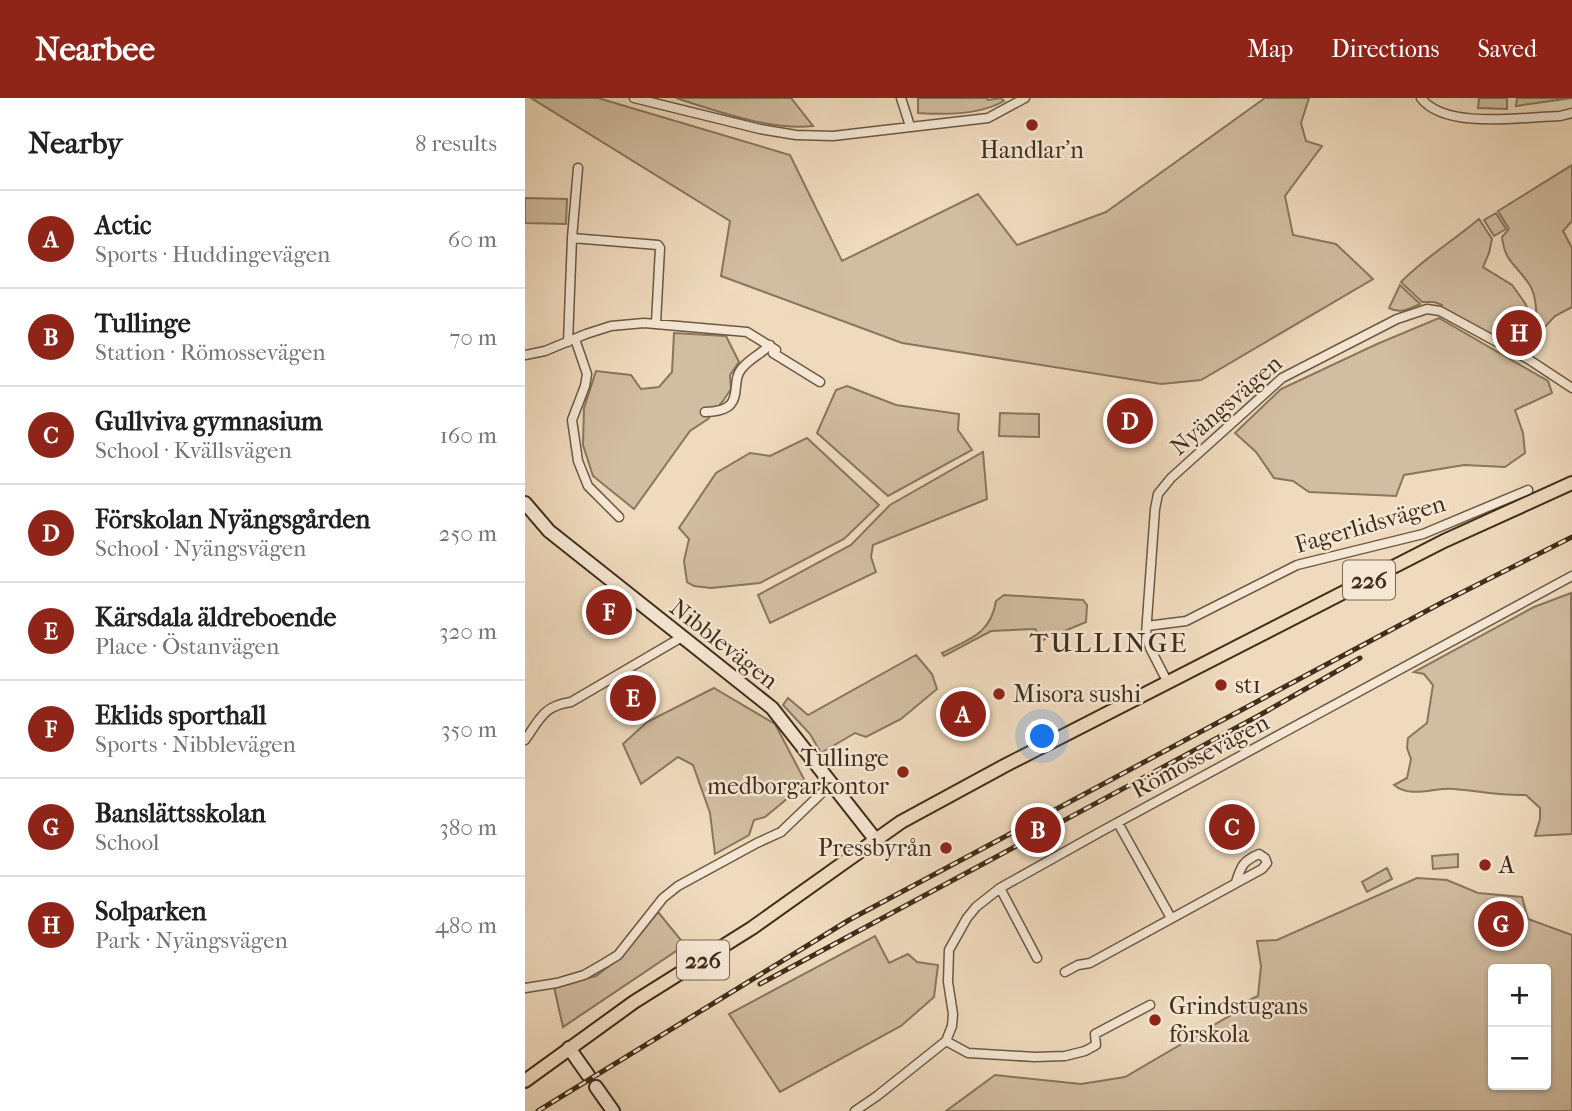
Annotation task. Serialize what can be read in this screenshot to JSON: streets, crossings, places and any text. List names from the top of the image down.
{
  "streets": {
    "main road": ["226"],
    "street": [
      "Nyängsvägen",
      "Fagerlidsvägen",
      "Nibblevägen",
      "Römossevägen"
    ]
  },
  "crossings": [
    ["Nyängsvägen", "Fagerlidsvägen"],
    ["Nyängsvägen", "226"],
    ["226", "Nibblevägen"]
  ],
  "districts": ["TULLINGE"],
  "places": [
    "Handlar'n",
    "st1",
    "Misora sushi",
    "Tullinge medborgarkontor",
    "Pressbyrån",
    "A",
    "Grindstugans förskola"
  ],
  "page": {
    "header": "Nearbee",
    "nav": ["Map", "Directions", "Saved"],
    "heading": ["Nearby", "8 results"],
    "list": [
      {
        "mark": "A",
        "name": "Actic",
        "note": "Sports · Huddingevägen",
        "value": "60 m"
      },
      {
        "mark": "B",
        "name": "Tullinge",
        "note": "Station · Römossevägen",
        "value": "70 m"
      },
      {
        "mark": "C",
        "name": "Gullviva gymnasium",
        "note": "School · Kvällsvägen",
        "value": "160 m"
      },
      {
        "mark": "D",
        "name": "Förskolan Nyängsgården",
        "note": "School · Nyängsvägen",
        "value": "250 m"
      },
      {
        "mark": "E",
        "name": "Kärsdala äldreboende",
        "note": "Place · Östanvägen",
        "value": "320 m"
      },
      {
        "mark": "F",
        "name": "Eklids sporthall",
        "note": "Sports · Nibblevägen",
        "value": "350 m"
      },
      {
        "mark": "G",
        "name": "Banslättsskolan",
        "note": "School",
        "value": "380 m"
      },
      {
        "mark": "H",
        "name": "Solparken",
        "note": "Park · Nyängsvägen",
        "value": "480 m"
      }
    ],
    "pins": [
      "H",
      "D",
      "F",
      "E",
      "A",
      "C",
      "B",
      "G"
    ],
    "map_buttons": ["+", "−"]
  }
}
